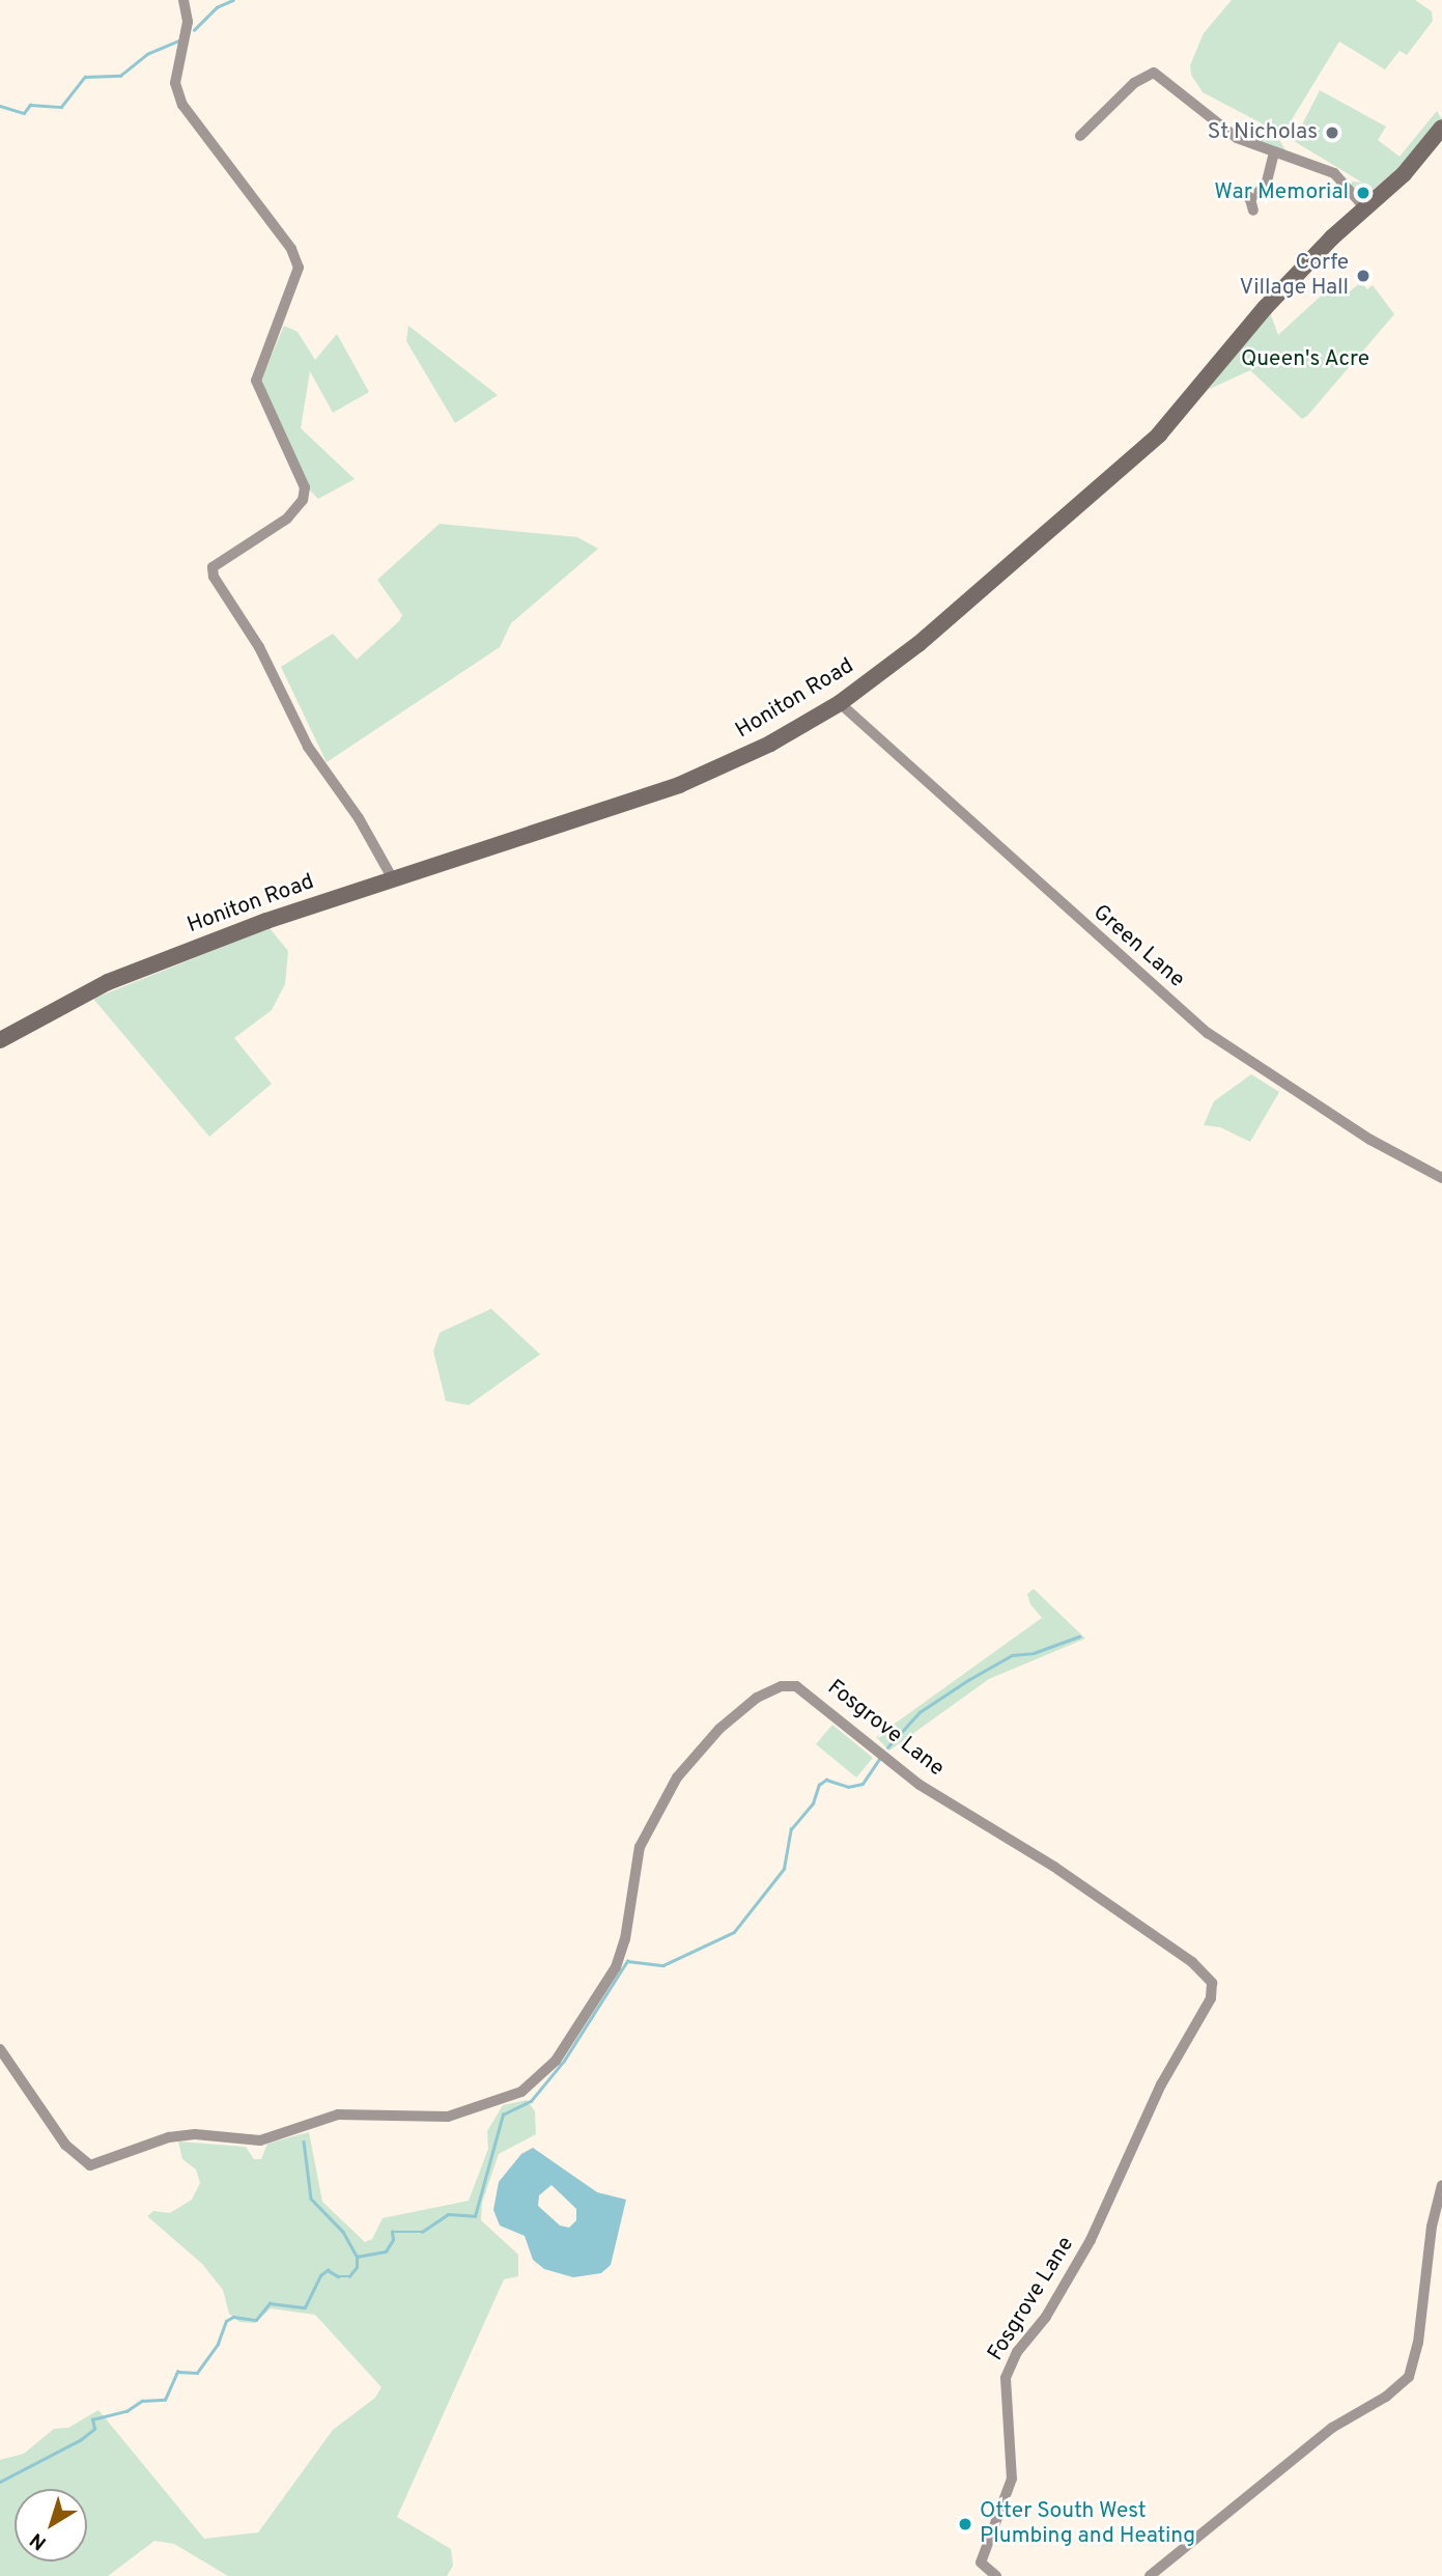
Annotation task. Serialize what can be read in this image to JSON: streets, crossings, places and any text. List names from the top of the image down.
{
  "streets": {
    "main road": ["Honiton Road"],
    "street": ["Green Lane", "Fosgrove Lane"]
  },
  "crossings": [
    ["Honiton Road", "Green Lane"]
  ],
  "parks": ["Queen's Acre"],
  "places": [
    "St Nicholas",
    "War Memorial",
    "Corfe Village Hall",
    "Otter South West Plumbing and Heating"
  ],
  "north": "bottom left"
}
